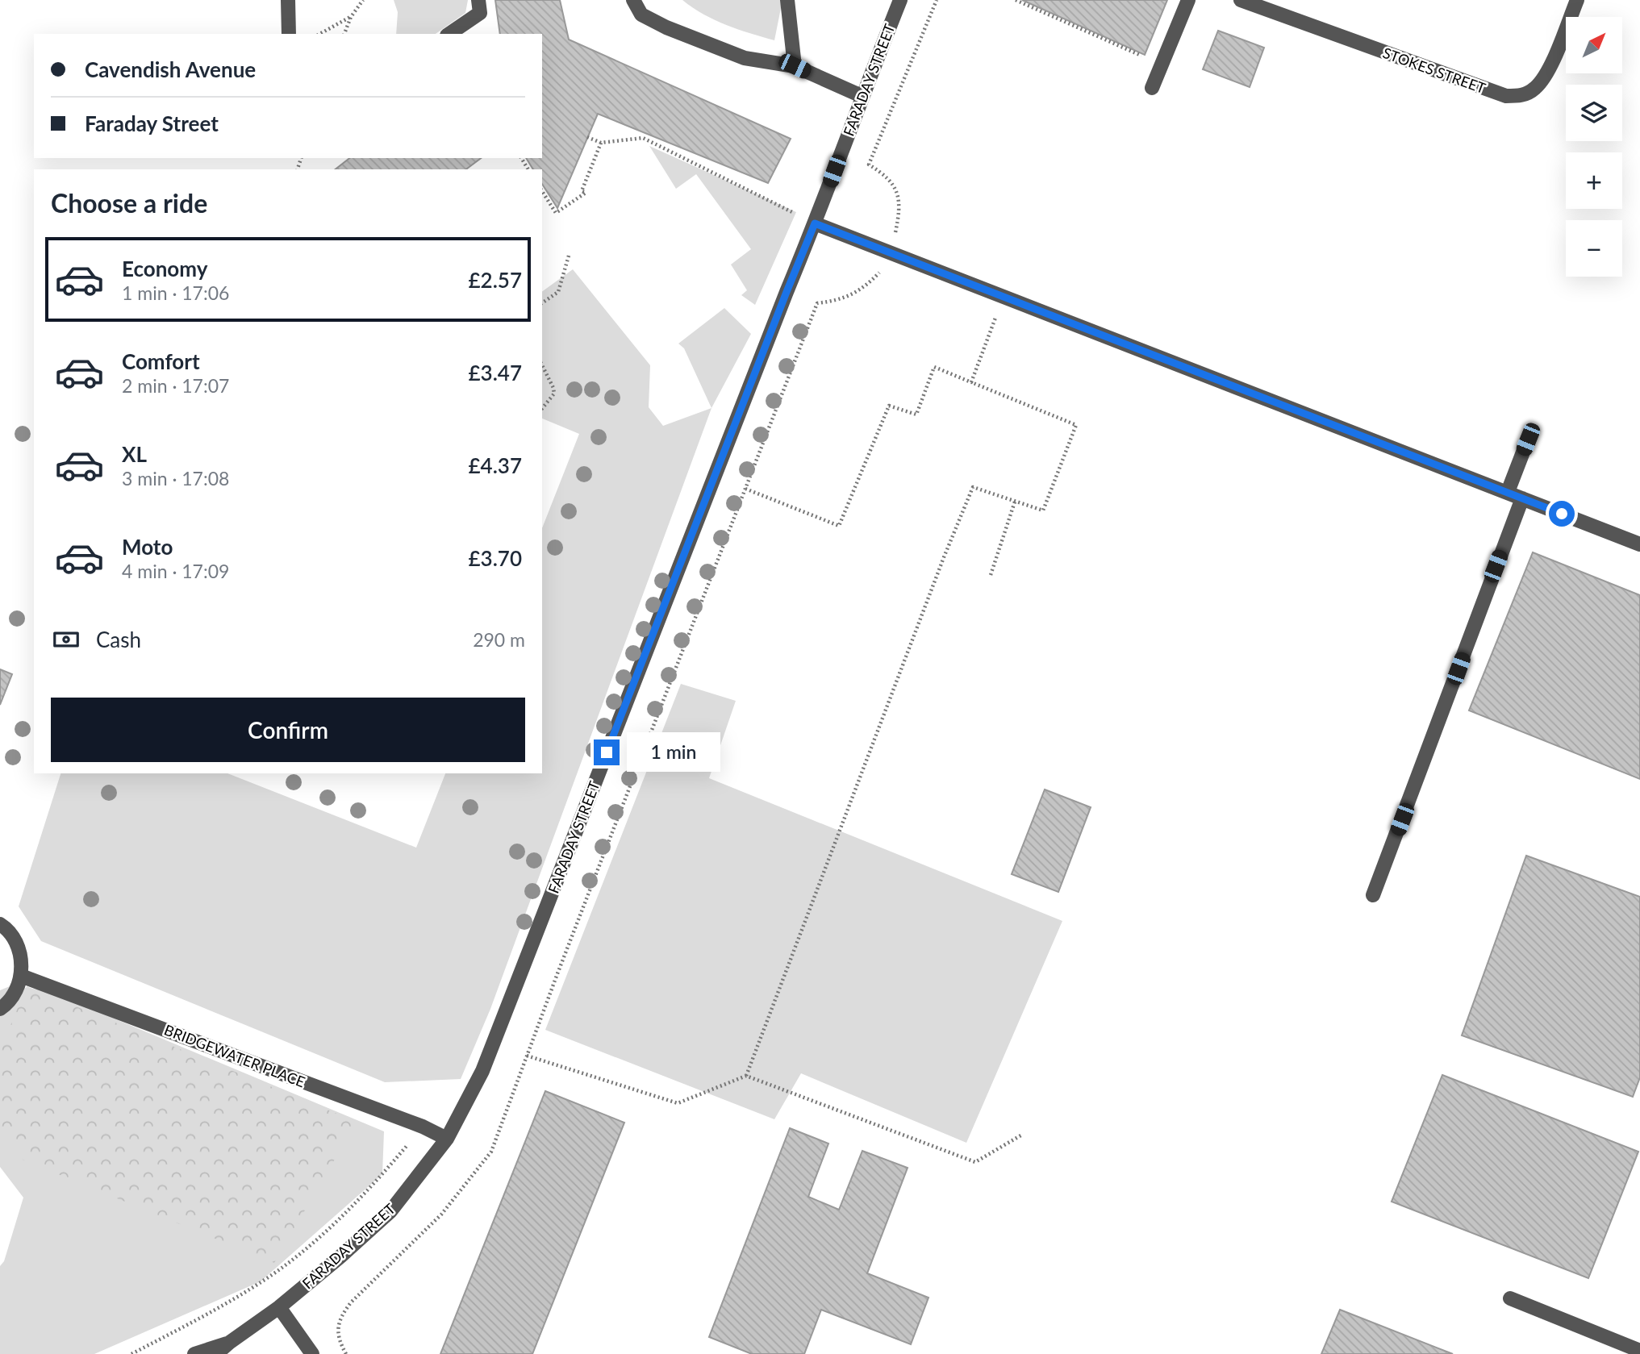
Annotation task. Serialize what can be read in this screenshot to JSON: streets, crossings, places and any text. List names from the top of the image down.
{
  "streets": {
    "street": ["STOKES STREET", "FARADAY STREET", "BRIDGEWATER PLACE"]
  },
  "crossings": [
    ["FARADAY STREET", "BRIDGEWATER PLACE"]
  ],
  "north": "top right",
  "page": {
    "map_buttons": ["+", "−"],
    "banner": ["Cavendish Avenue", "Faraday Street"],
    "heading": "Choose a ride",
    "list": [
      {
        "name": "Economy",
        "note": "1 min · 17:06",
        "value": "£2.57"
      },
      {
        "name": "Comfort",
        "note": "2 min · 17:07",
        "value": "£3.47"
      },
      {
        "name": "XL",
        "note": "3 min · 17:08",
        "value": "£4.37"
      },
      {
        "name": "Moto",
        "note": "4 min · 17:09",
        "value": "£3.70"
      }
    ],
    "pay": ["Cash", "290 m"],
    "buttons": "Confirm",
    "bubble": "1 min"
  }
}
